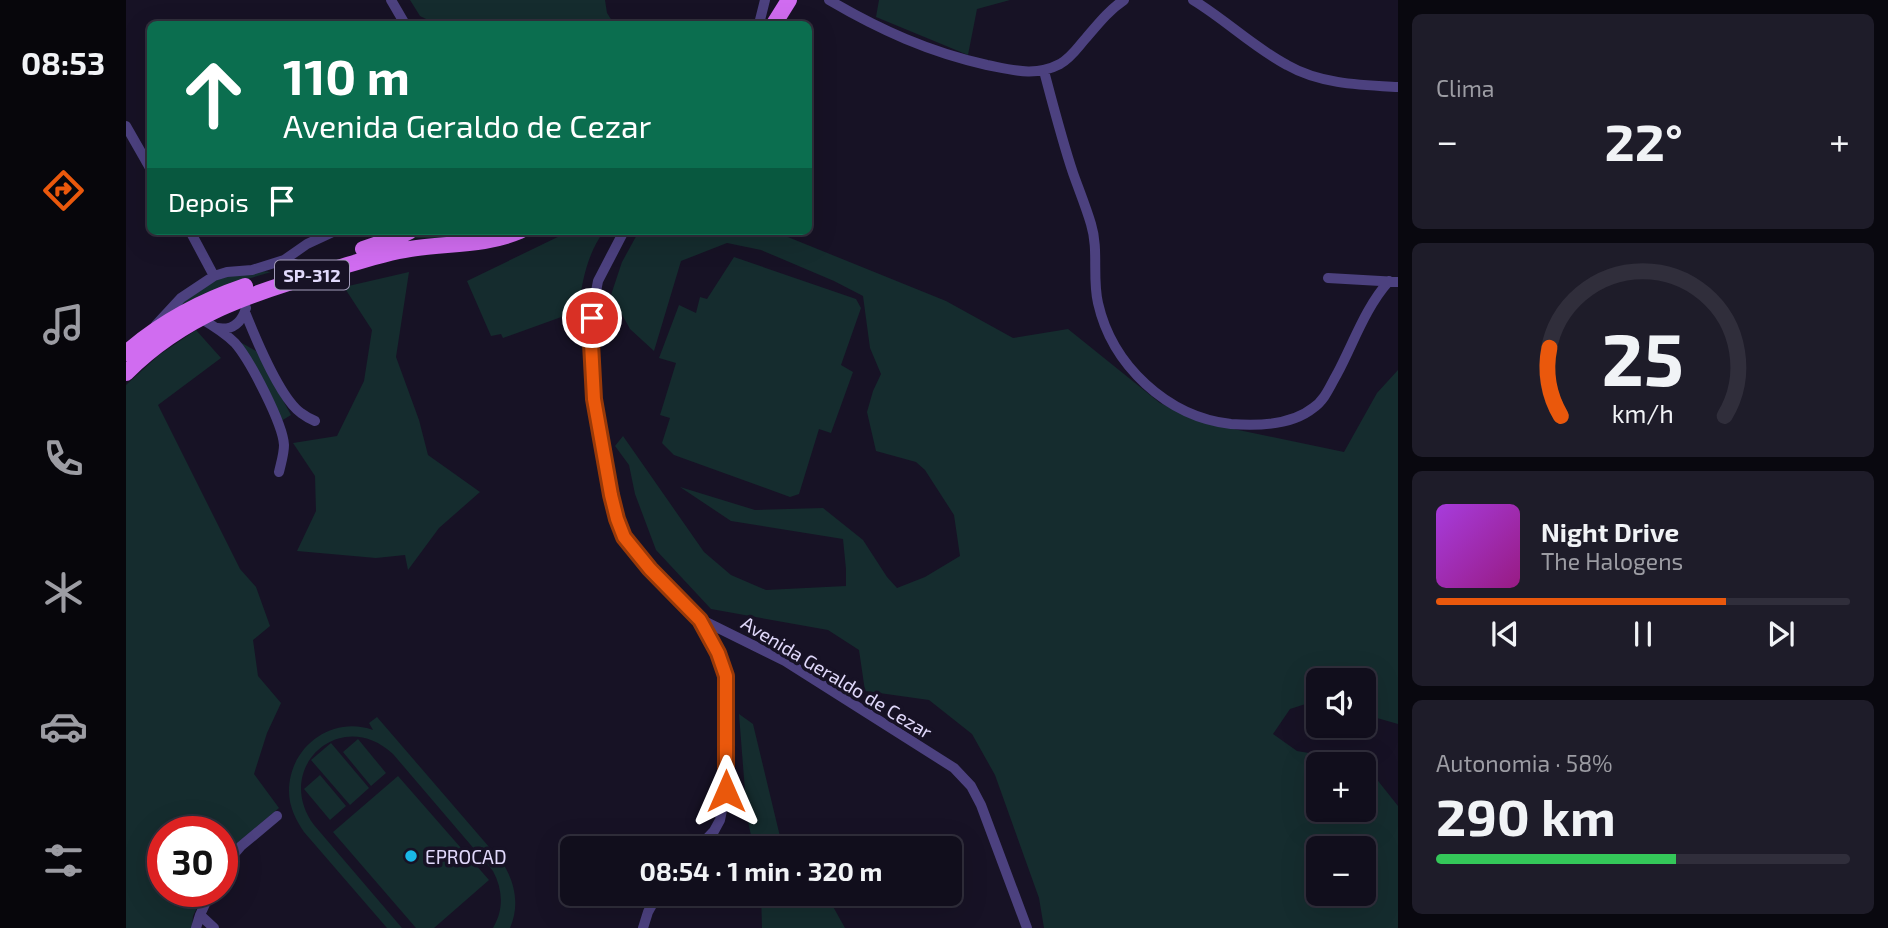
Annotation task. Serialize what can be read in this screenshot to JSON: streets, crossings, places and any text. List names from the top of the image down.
{
  "streets": {
    "main road": ["SP-312"],
    "street": ["Avenida Geraldo de Cezar"]
  },
  "places": ["EPROCAD"],
  "page": {
    "tabs": "08:53",
    "tile": [
      "Clima",
      ["Autonomia · 58%", "290 km"]
    ],
    "turn": ["110 m", "Avenida Geraldo de Cezar"],
    "heat": ["−", "22°", "+"],
    "then": "Depois",
    "song": ["Night Drive", "The Halogens"],
    "map_buttons": ["+", "−"],
    "limit": "30",
    "trip": "08:54 · 1 min · 320 m",
    "gauge": ["25", "km/h"]
  }
}
